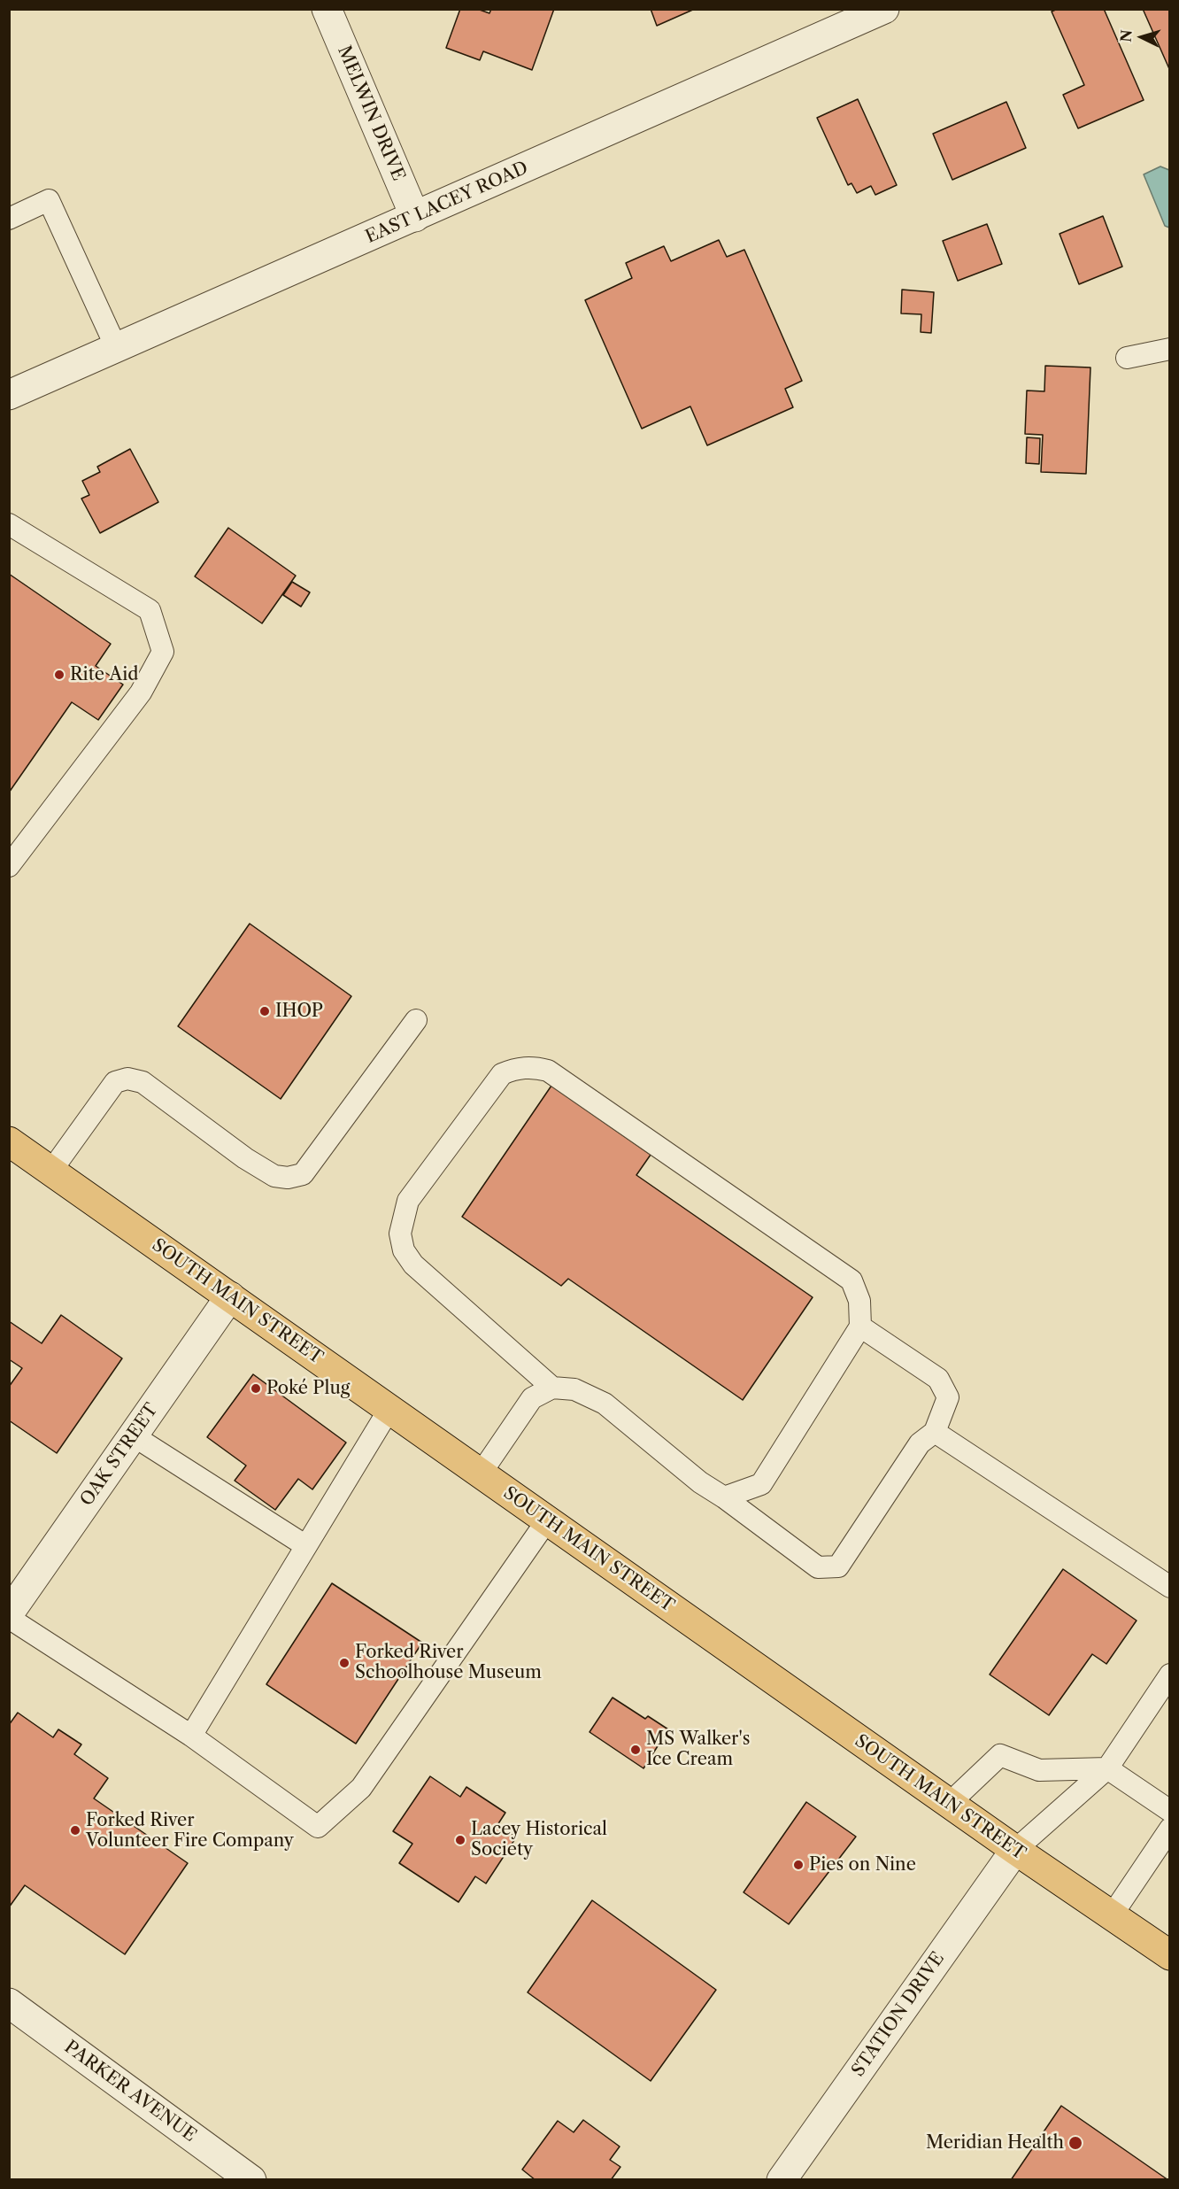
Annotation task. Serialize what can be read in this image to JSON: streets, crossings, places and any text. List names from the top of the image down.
{
  "streets": {
    "highway": ["SOUTH MAIN STREET"],
    "street": [
      "MELWIN DRIVE",
      "EAST LACEY ROAD",
      "OAK STREET",
      "STATION DRIVE",
      "PARKER AVENUE"
    ]
  },
  "crossings": [
    ["MELWIN DRIVE", "EAST LACEY ROAD"],
    ["SOUTH MAIN STREET", "OAK STREET"],
    ["SOUTH MAIN STREET", "STATION DRIVE"]
  ],
  "places": [
    "Rite Aid",
    "IHOP",
    "Poké Plug",
    "Forked River Schoolhouse Museum",
    "MS Walker's Ice Cream",
    "Forked River Volunteer Fire Company",
    "Lacey Historical Society",
    "Pies on Nine",
    "Meridian Health"
  ],
  "north": "left"
}
